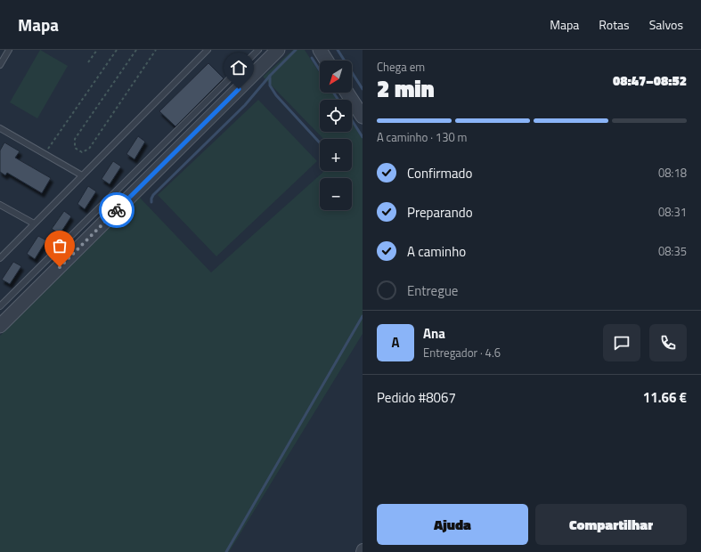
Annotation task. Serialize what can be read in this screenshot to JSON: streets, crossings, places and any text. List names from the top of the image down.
{
  "north": "bottom left",
  "page": {
    "header": "Mapa",
    "nav": ["Mapa", "Rotas", "Salvos"],
    "heading": ["2 min", "Chega em", "08:47–08:52"],
    "panel": [
      "Ana",
      "Entregador · 4.6",
      "Pedido #8067",
      "11.66 €"
    ],
    "map_buttons": ["+", "−"],
    "bar": "A caminho · 130 m",
    "list": [
      ["Confirmado", "08:18"],
      ["Preparando", "08:31"],
      ["A caminho", "08:35"],
      "Entregue"
    ],
    "round": "A",
    "buttons": ["Ajuda", "Compartilhar"]
  }
}
